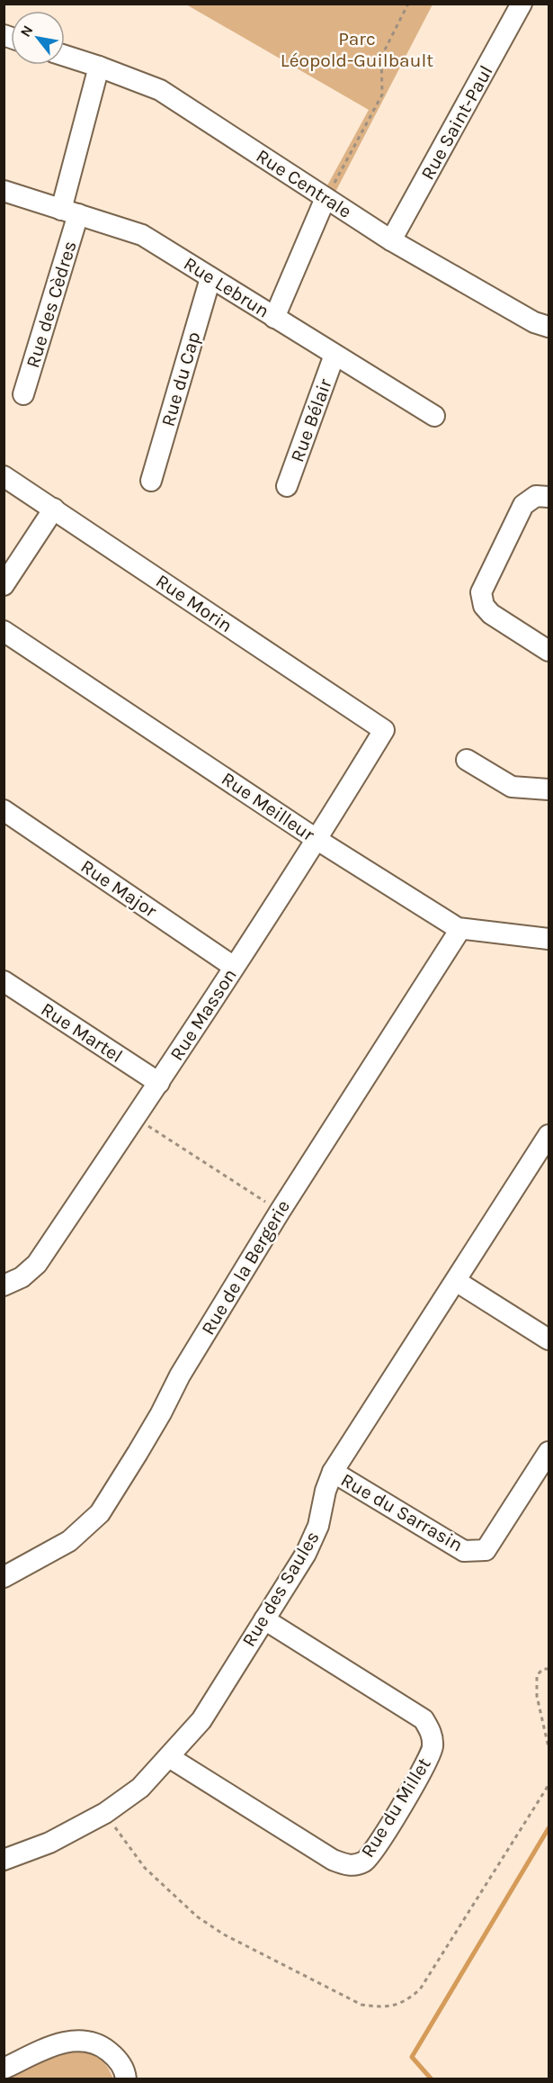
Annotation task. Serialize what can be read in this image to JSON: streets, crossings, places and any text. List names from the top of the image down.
{
  "streets": {
    "street": [
      "Rue Saint-Paul",
      "Rue Centrale",
      "Rue Lebrun",
      "Rue des Cèdres",
      "Rue du Cap",
      "Rue Bélair",
      "Rue Morin",
      "Rue Meilleur",
      "Rue Major",
      "Rue Masson",
      "Rue Martel",
      "Rue de la Bergerie",
      "Rue du Sarrasin",
      "Rue des Saules",
      "Rue du Millet"
    ]
  },
  "crossings": [
    ["Rue Saint-Paul", "Rue Centrale"],
    ["Rue Centrale", "Rue des Cèdres"],
    ["Rue Lebrun", "Rue des Cèdres"],
    ["Rue Lebrun", "Rue du Cap"],
    ["Rue Lebrun", "Rue Bélair"],
    ["Rue Morin", "Rue Masson"],
    ["Rue Meilleur", "Rue Masson"],
    ["Rue Meilleur", "Rue de la Bergerie"],
    ["Rue Major", "Rue Masson"],
    ["Rue Masson", "Rue Martel"],
    ["Rue du Sarrasin", "Rue des Saules"],
    ["Rue des Saules", "Rue du Millet"]
  ],
  "parks": ["Parc Léopold-Guilbault"],
  "north": "top left"
}
